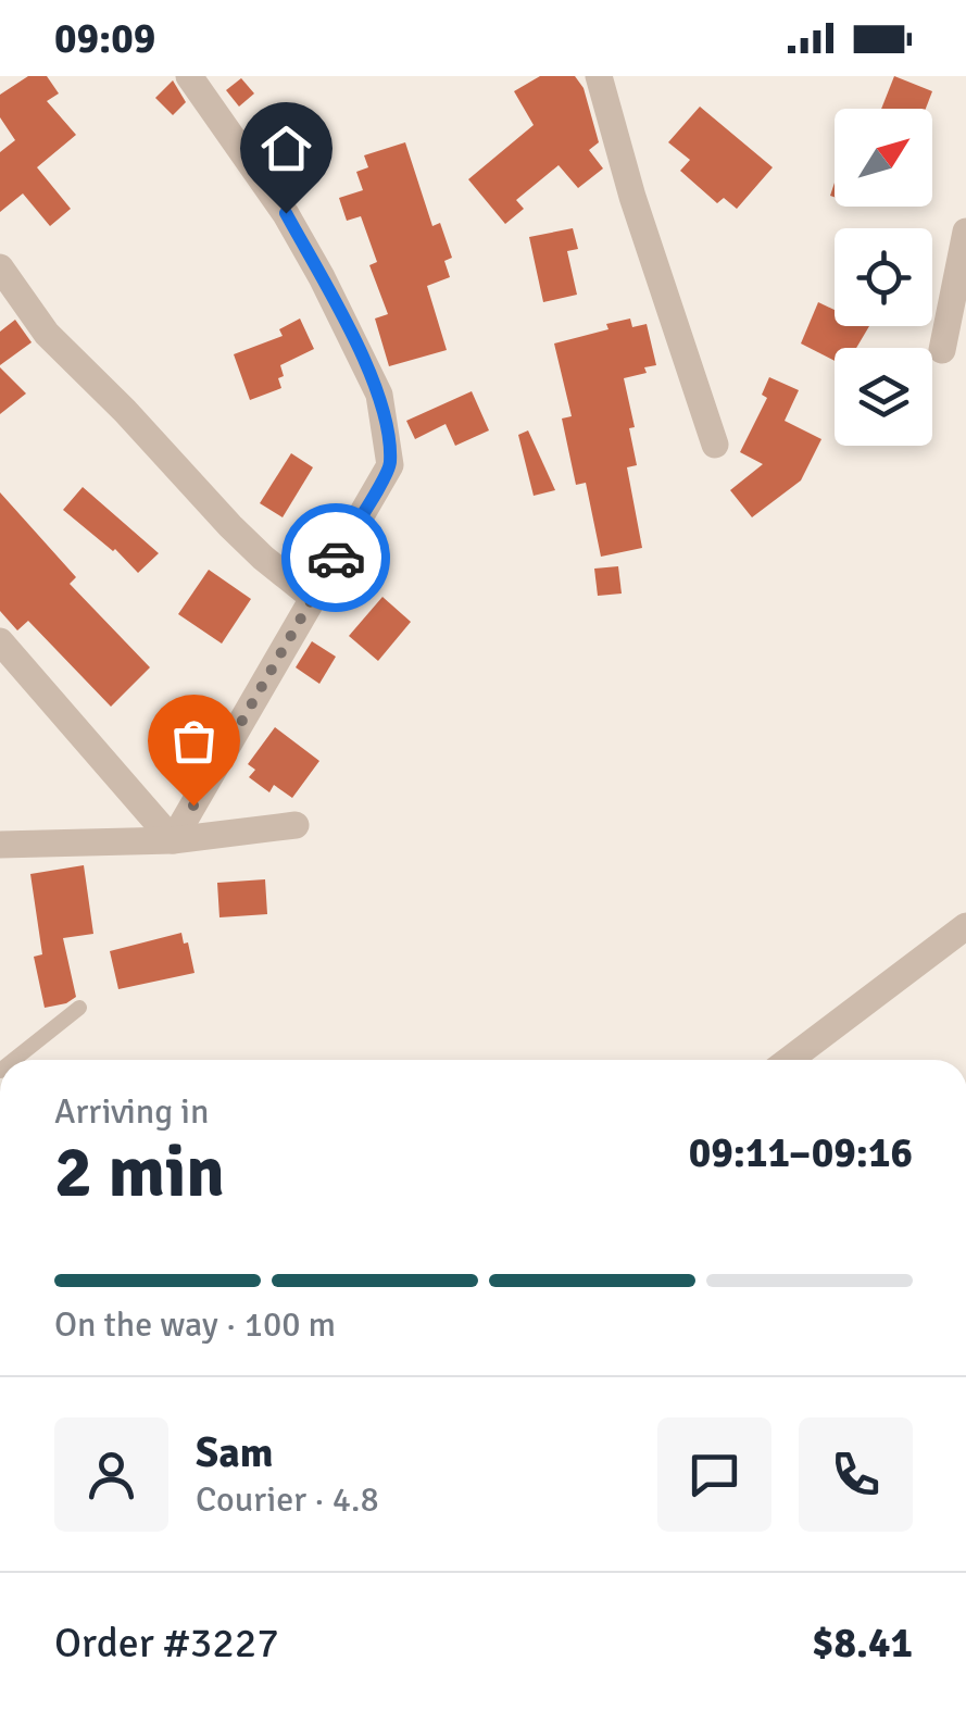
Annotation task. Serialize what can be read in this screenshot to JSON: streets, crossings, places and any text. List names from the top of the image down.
{
  "north": "top right",
  "page": {
    "status": "09:09",
    "heading": ["2 min", "Arriving in", "09:11–09:16"],
    "panel": [
      "Sam",
      "Courier · 4.8",
      "Order #3227",
      "$8.41"
    ],
    "bar": "On the way · 100 m"
  }
}
